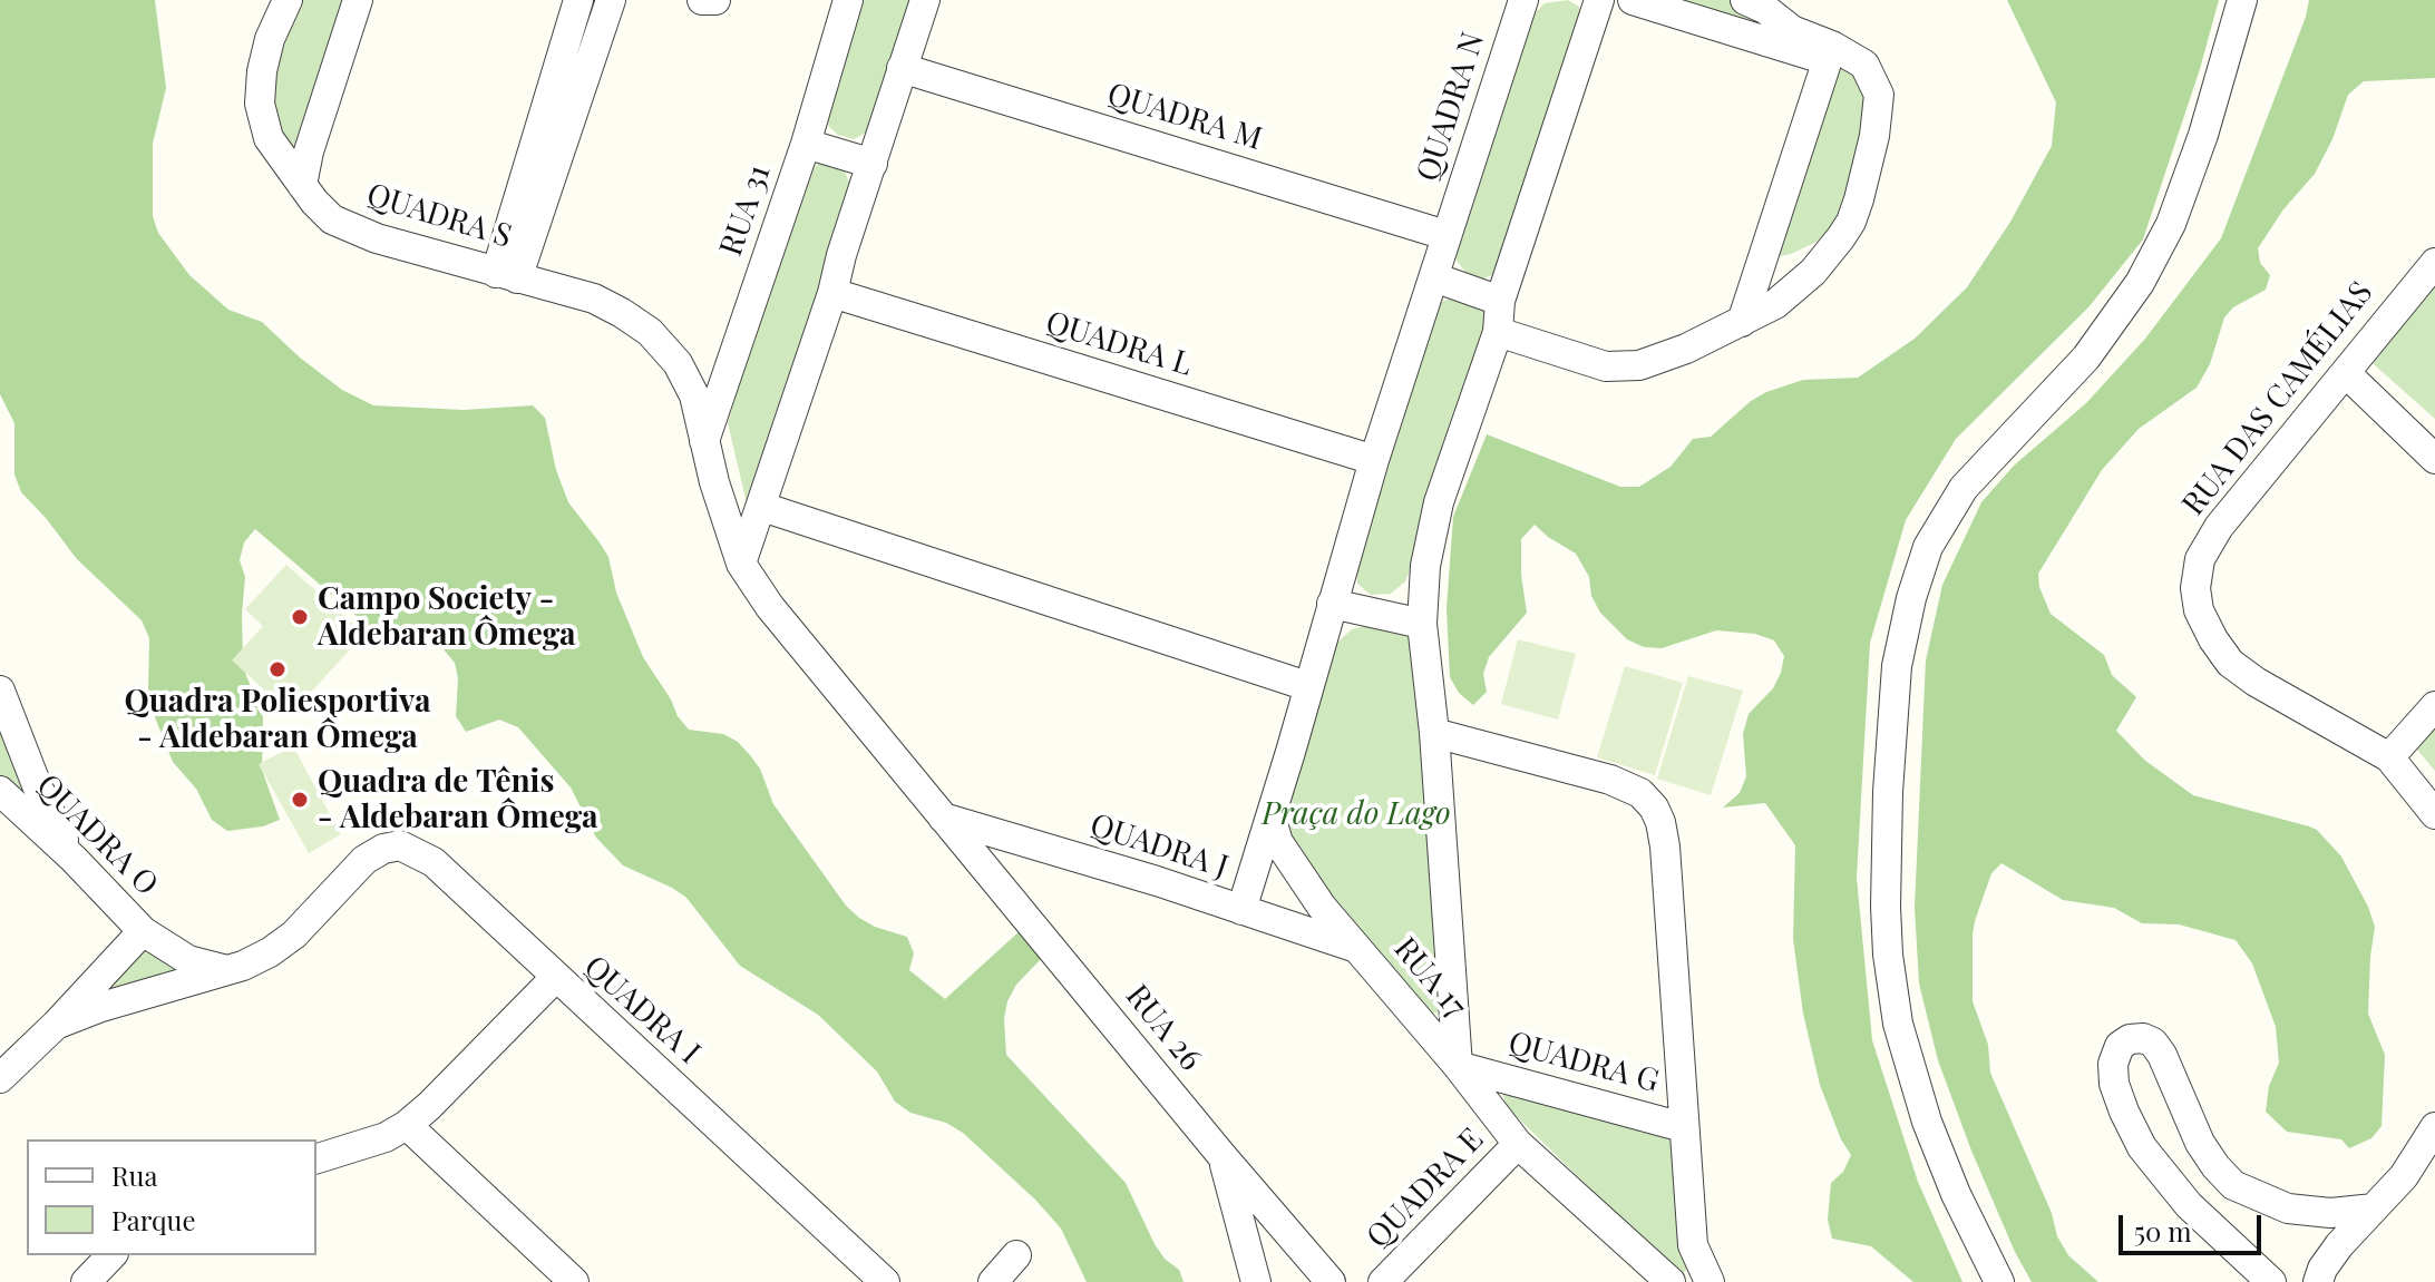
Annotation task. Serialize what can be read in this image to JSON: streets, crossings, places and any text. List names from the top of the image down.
{
  "streets": {
    "street": [
      "QUADRA N",
      "QUADRA M",
      "RUA 31",
      "QUADRA S",
      "QUADRA L",
      "RUA DAS CAMÉLIAS",
      "QUADRA O",
      "QUADRA J",
      "RUA 17",
      "QUADRA I",
      "RUA 26",
      "QUADRA G",
      "QUADRA E"
    ]
  },
  "crossings": [
    ["QUADRA N", "QUADRA M"],
    ["QUADRA J", "RUA 17"],
    ["QUADRA J", "RUA 26"],
    ["RUA 17", "QUADRA G"],
    ["RUA 17", "QUADRA E"]
  ],
  "parks": ["Praça do Lago"],
  "places": ["Campo Society - Aldebaran Ômega", "Quadra Poliesportiva - Aldebaran Ômega", "Quadra de Tênis - Aldebaran Ômega"],
  "legend": ["Rua", "Parque"],
  "scale_bar": "50 m"
}
